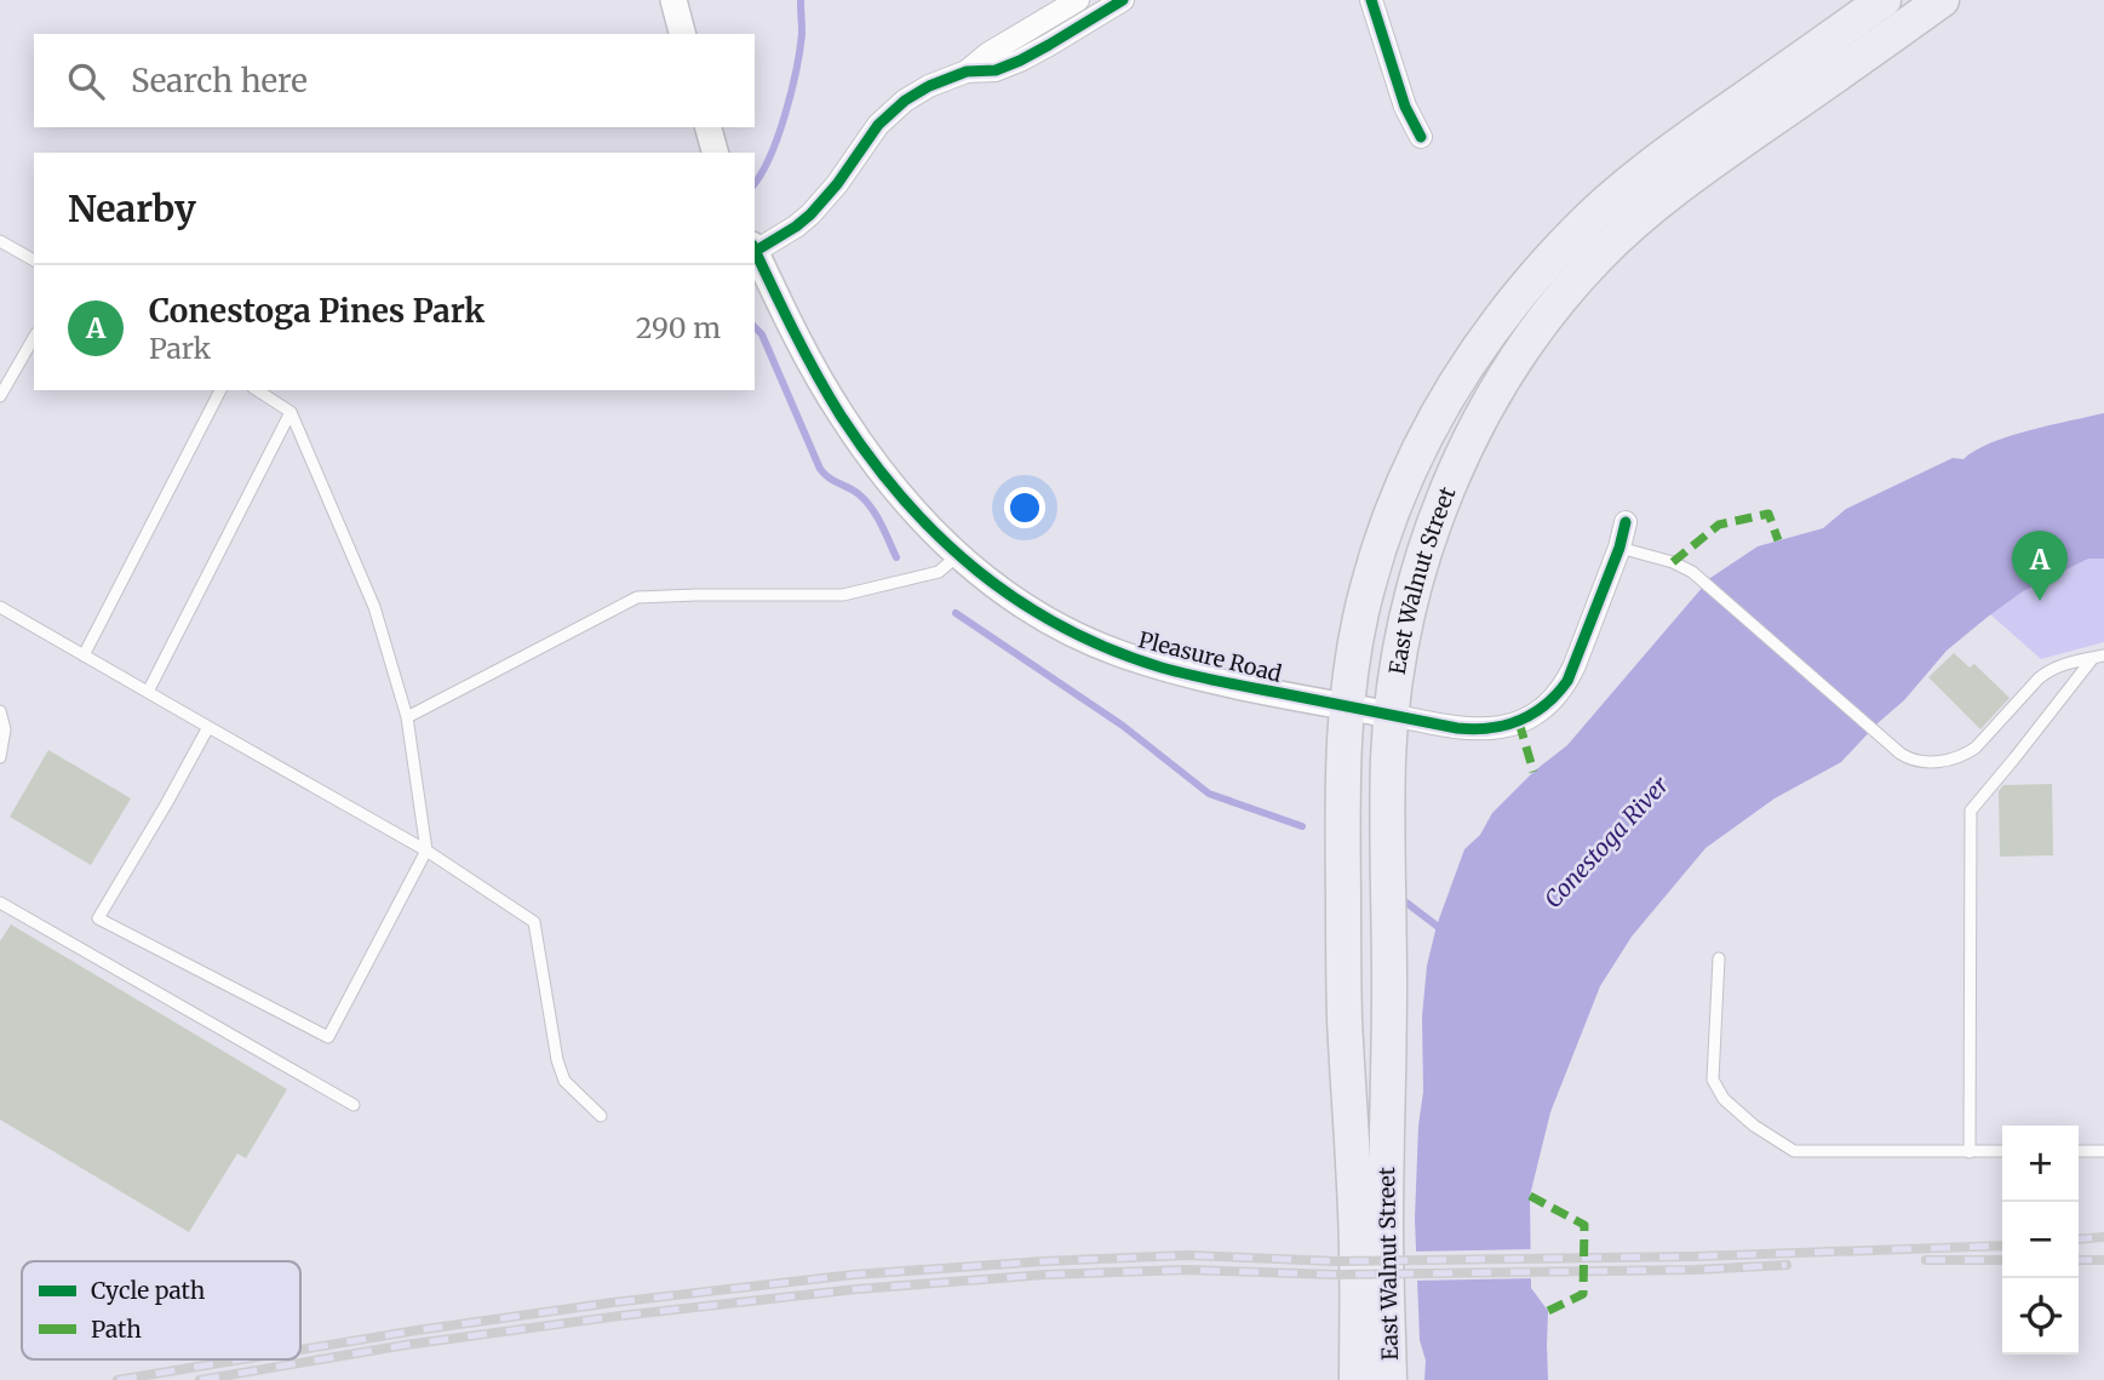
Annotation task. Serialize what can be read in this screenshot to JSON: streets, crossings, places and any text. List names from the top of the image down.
{
  "streets": {
    "main road": ["East Walnut Street"],
    "street": ["Pleasure Road"]
  },
  "crossings": [
    ["East Walnut Street", "Pleasure Road"]
  ],
  "water": ["Conestoga River"],
  "legend": ["Cycle path", "Path"],
  "page": {
    "search": "Search here",
    "heading": "Nearby",
    "list": [
      {
        "mark": "A",
        "name": "Conestoga Pines Park",
        "note": "Park",
        "value": "290 m"
      }
    ],
    "pins": "A",
    "map_buttons": ["+", "−"]
  }
}
